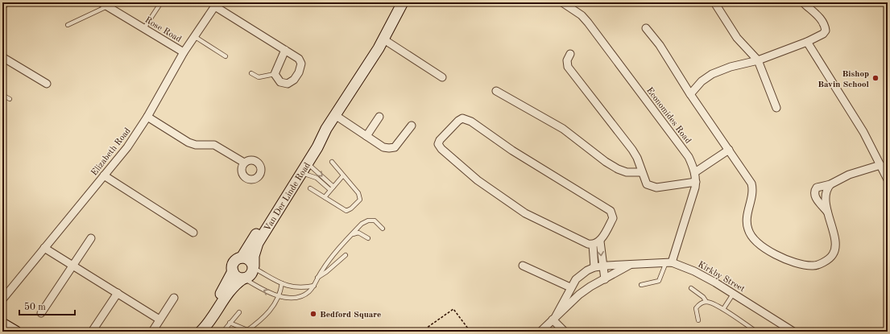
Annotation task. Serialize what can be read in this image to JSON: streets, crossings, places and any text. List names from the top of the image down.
{
  "streets": {
    "main road": ["Van Der Linde Road"],
    "street": [
      "Rose Road",
      "Economides Road",
      "Elizabeth Road",
      "Kirkby Street"
    ]
  },
  "crossings": [
    ["Rose Road", "Elizabeth Road"],
    ["Economides Road", "Kirkby Street"]
  ],
  "places": ["Bishop Bavin School", "Bedford Square"],
  "scale_bar": "50 m"
}
